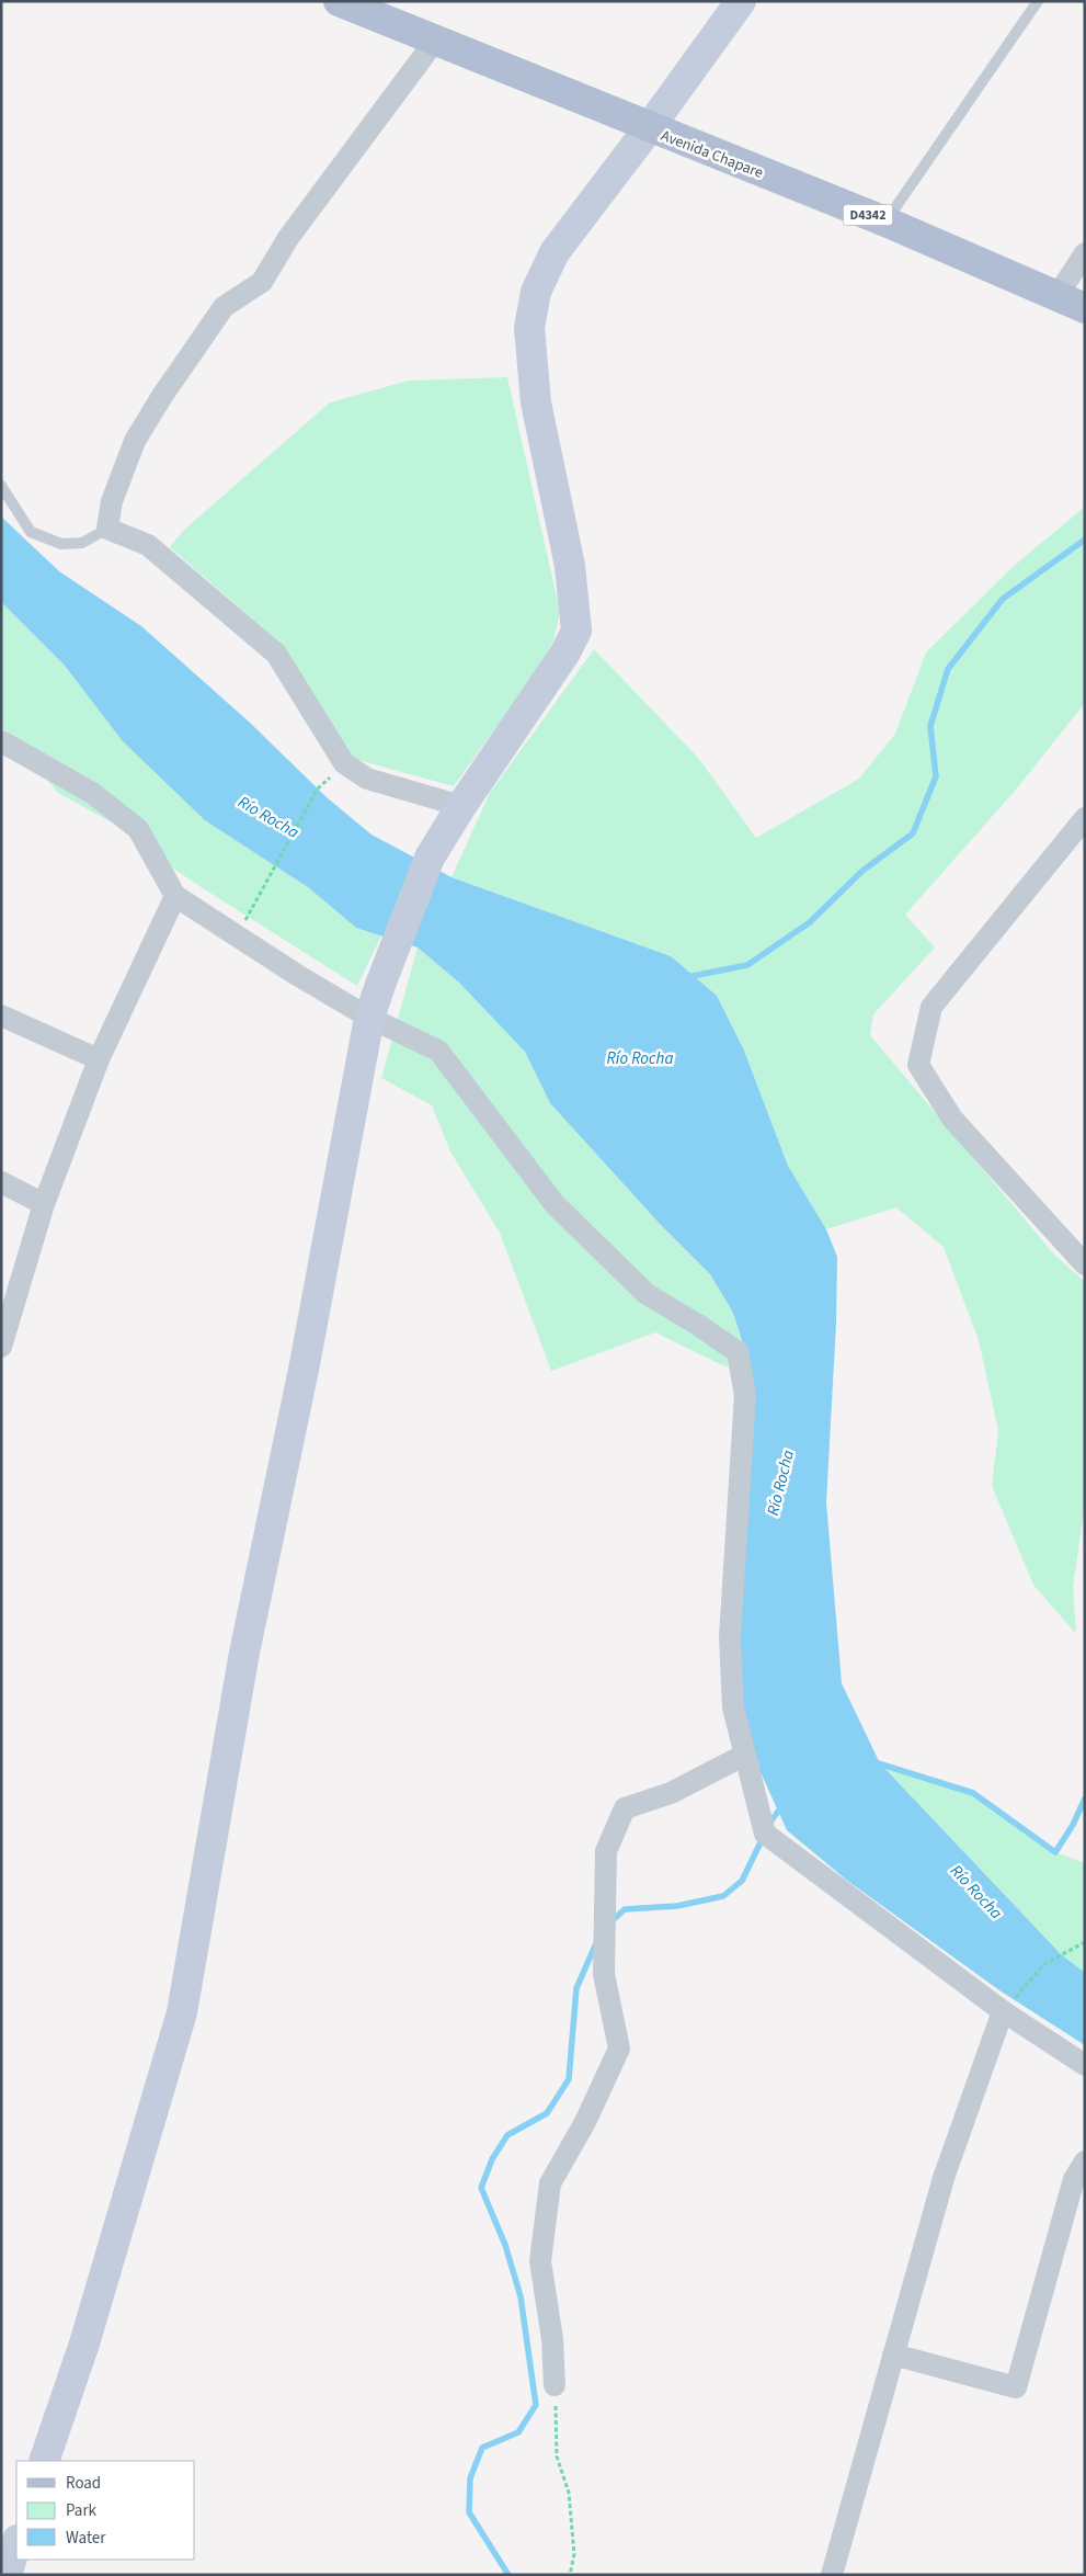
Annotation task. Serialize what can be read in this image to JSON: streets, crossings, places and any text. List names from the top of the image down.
{
  "streets": {
    "main road": ["Avenida Chapare", "D4342"]
  },
  "water": ["Río Rocha"],
  "legend": ["Road", "Park", "Water"]
}
